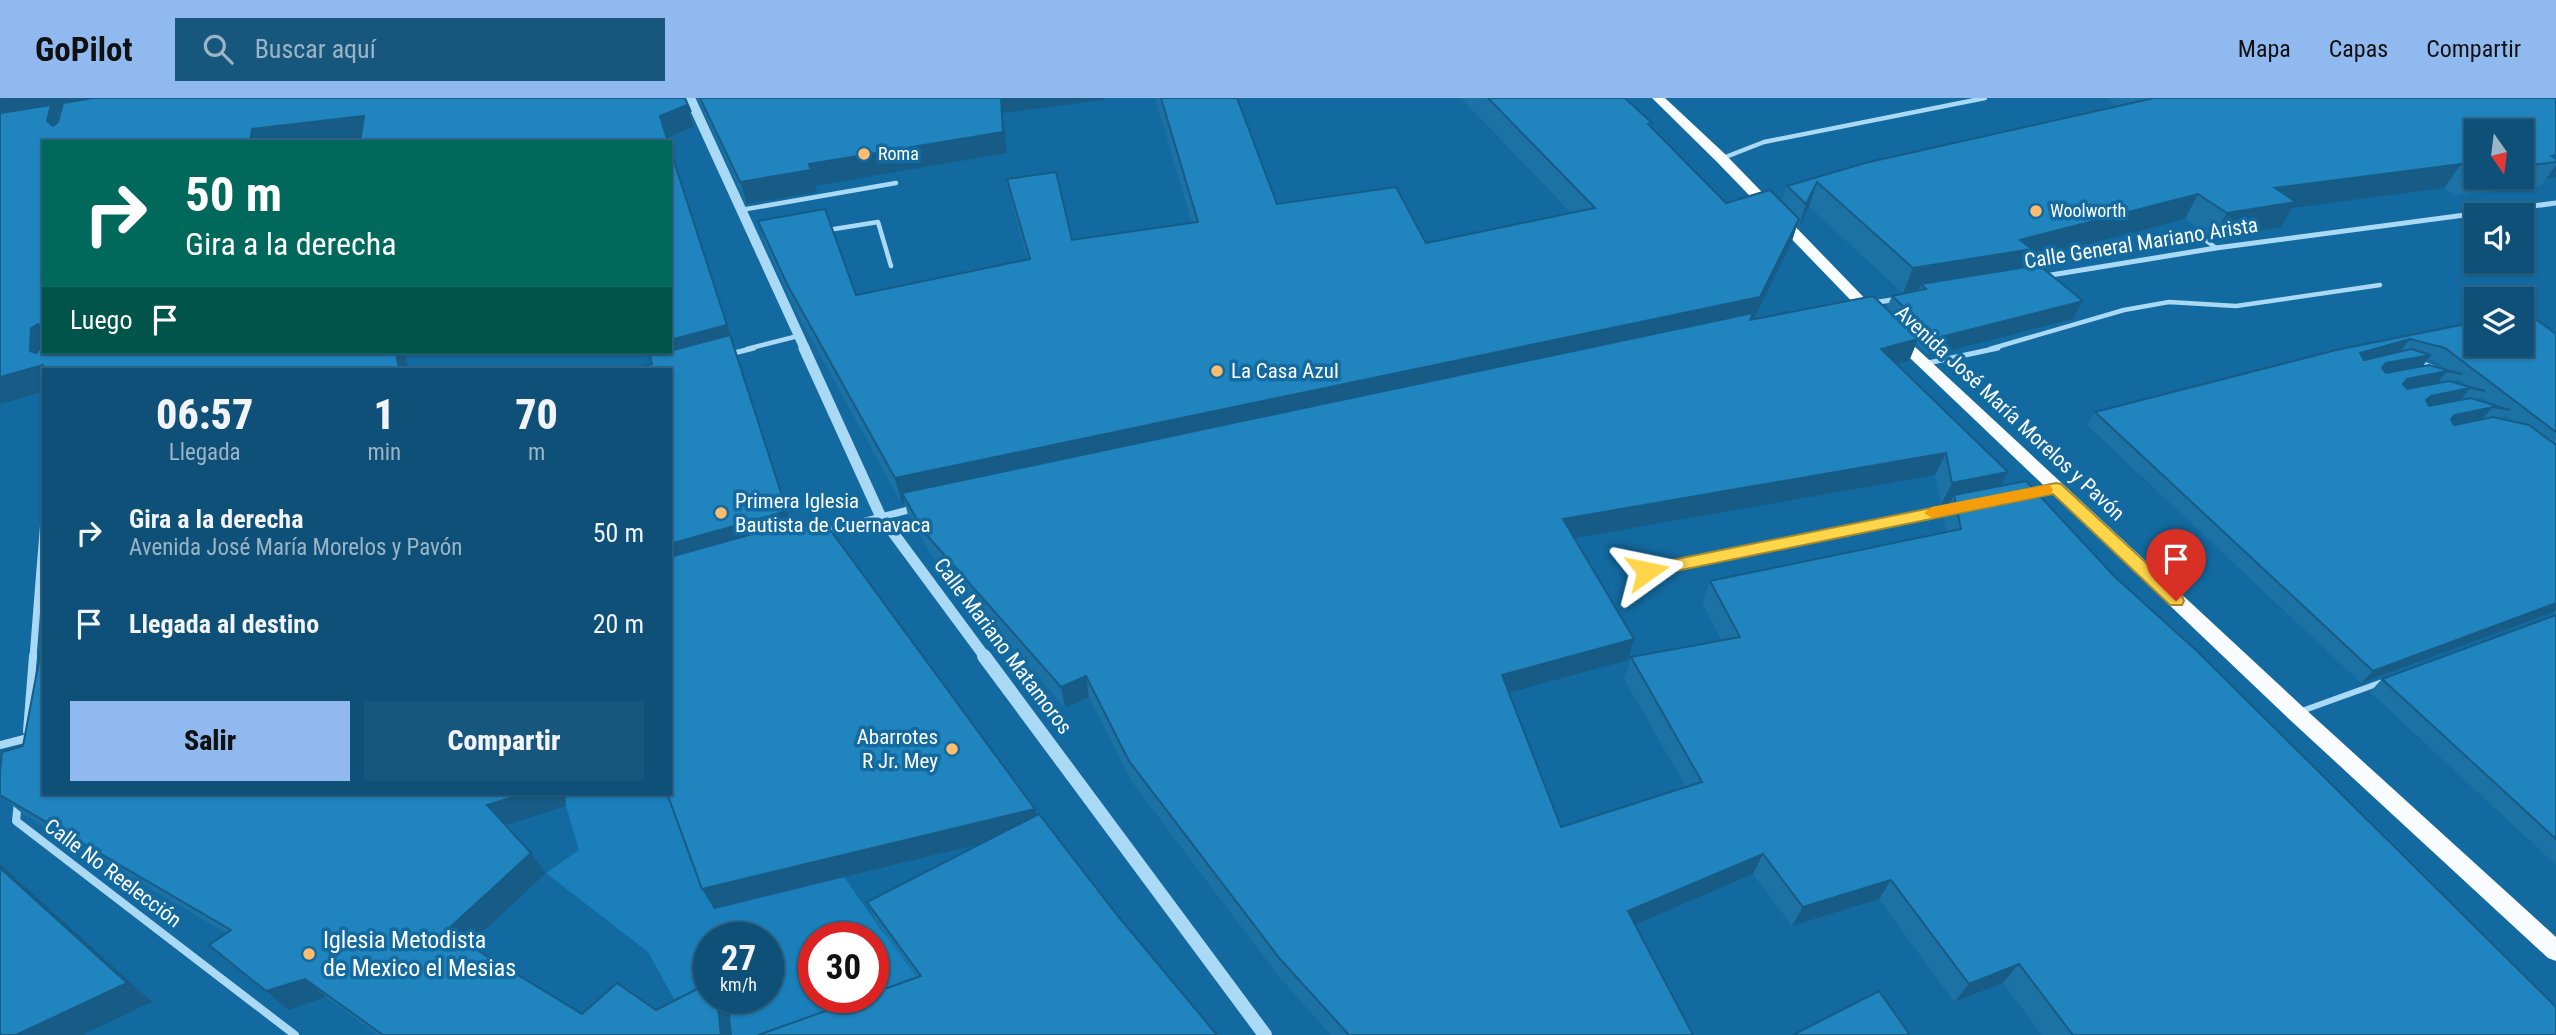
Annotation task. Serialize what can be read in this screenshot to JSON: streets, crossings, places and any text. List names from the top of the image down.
{
  "streets": {
    "main road": ["Avenida José María Morelos y Pavón"],
    "street": ["Calle General Mariano Arista", "Calle Mariano Matamoros", "Calle No Reelección"]
  },
  "places": [
    "Roma",
    "Woolworth",
    "La Casa Azul",
    "Primera Iglesia Bautista de Cuernavaca",
    "Abarrotes R Jr. Mey",
    "Iglesia Metodista de Mexico el Mesias"
  ],
  "north": "bottom",
  "page": {
    "header": "GoPilot",
    "search": "Buscar aquí",
    "nav": ["Mapa", "Capas", "Compartir"],
    "turn": ["50 m", "Gira a la derecha"],
    "then": "Luego",
    "eta": [
      "06:57",
      "Llegada",
      "1",
      "min",
      "70",
      "m"
    ],
    "list": [
      {
        "name": "Gira a la derecha",
        "note": "Avenida José María Morelos y Pavón",
        "value": "50 m"
      },
      {
        "name": "Llegada al destino",
        "value": "20 m"
      }
    ],
    "buttons": ["Salir", "Compartir"],
    "speed": "27 km/h",
    "limit": "30"
  }
}
